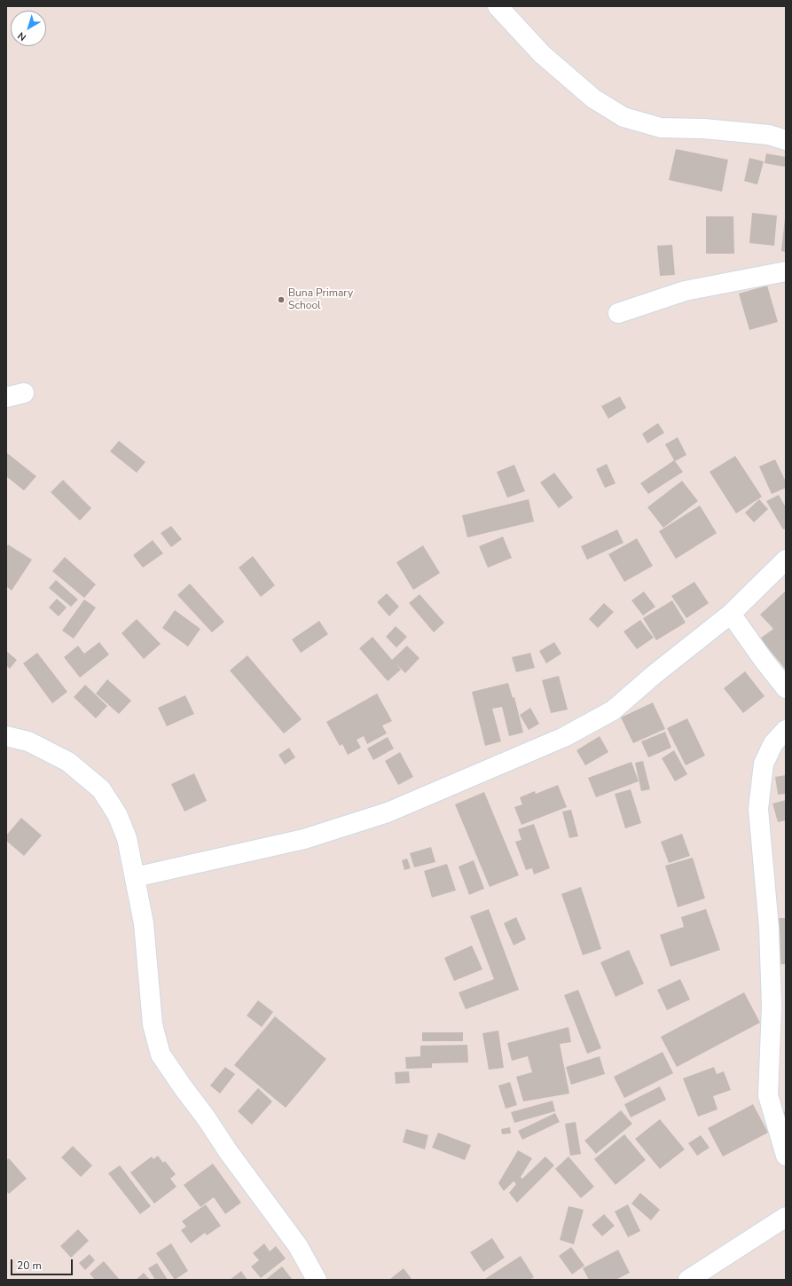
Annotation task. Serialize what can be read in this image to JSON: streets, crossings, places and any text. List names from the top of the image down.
{
  "places": ["Buna Primary School"],
  "scale_bar": "20 m",
  "north": "bottom left"
}
